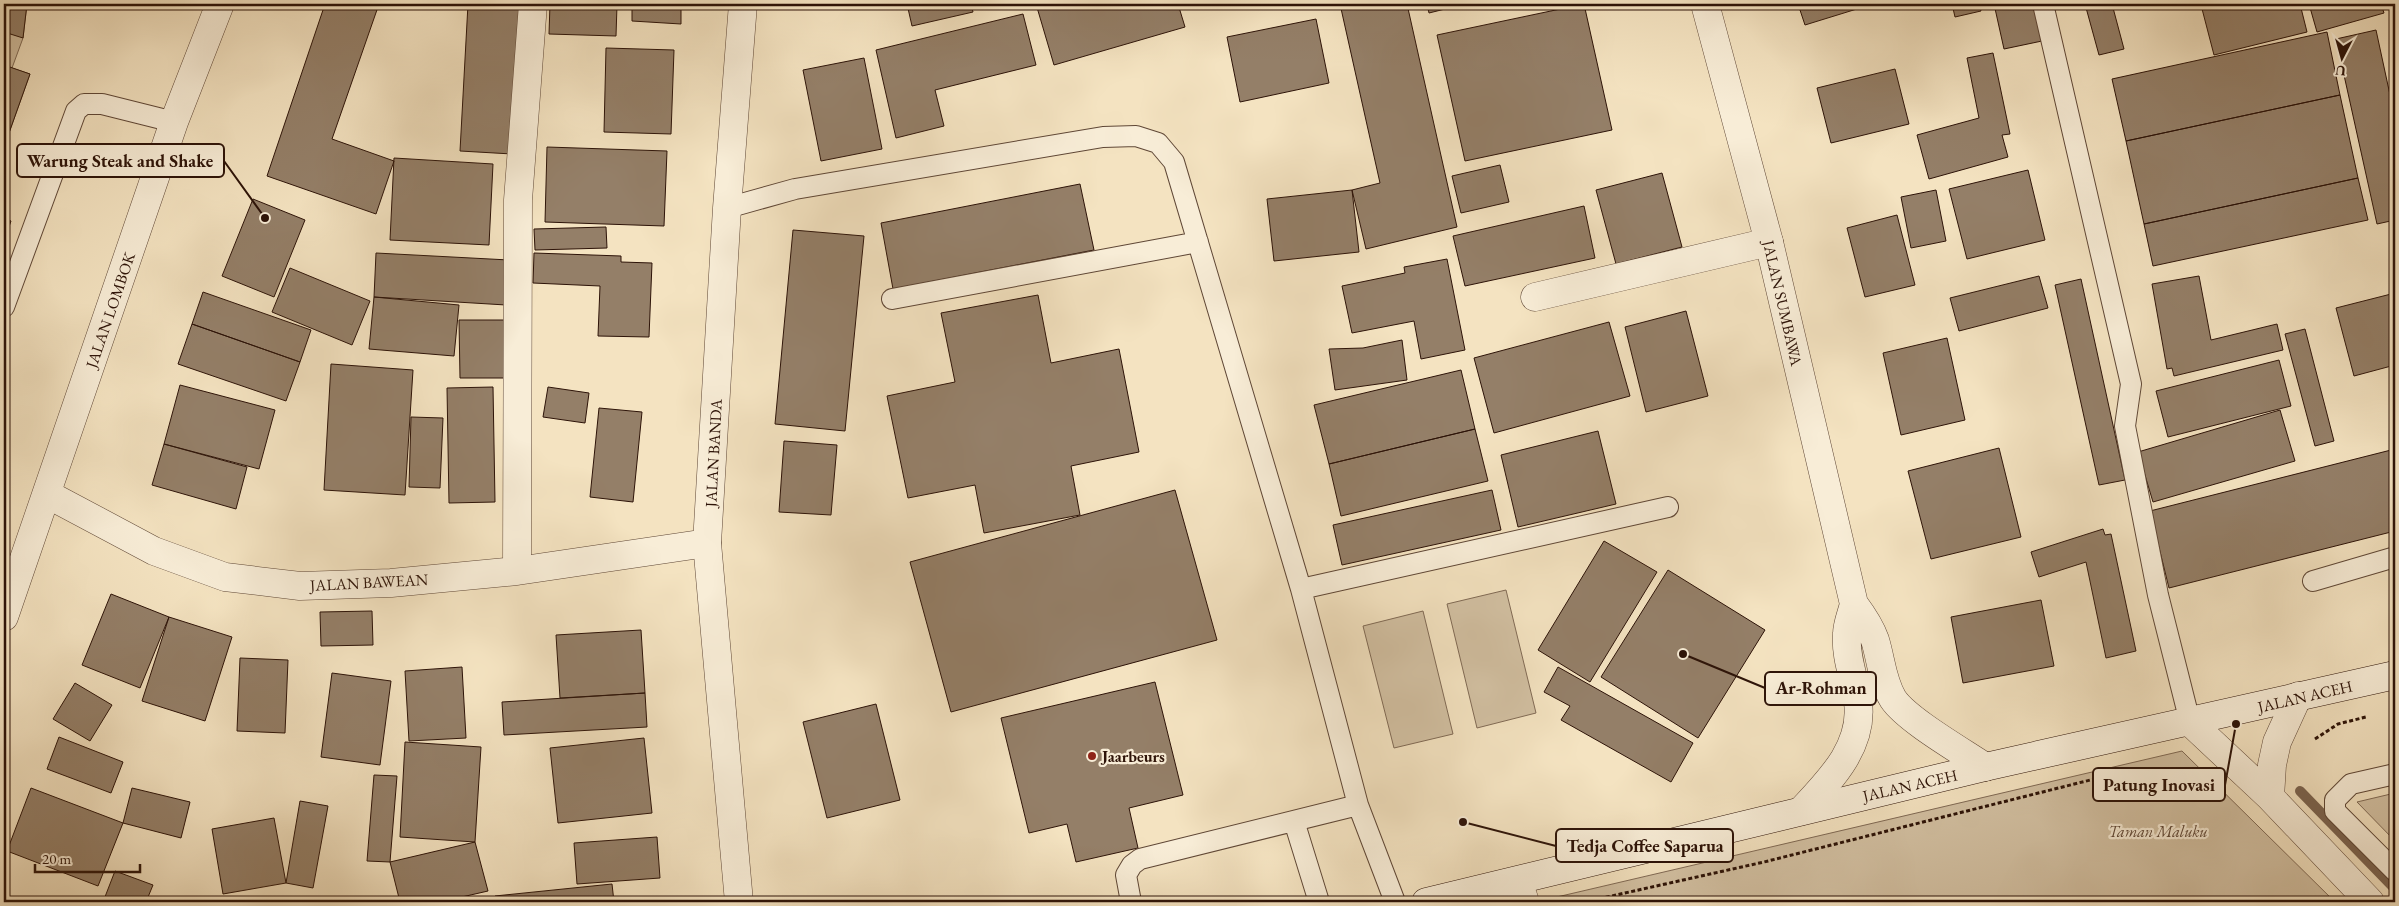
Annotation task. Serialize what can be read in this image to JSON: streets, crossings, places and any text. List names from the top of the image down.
{
  "streets": {
    "street": [
      "JALAN SUMBAWA",
      "JALAN LOMBOK",
      "JALAN BANDA",
      "JALAN BAWEAN",
      "JALAN ACEH"
    ]
  },
  "crossings": [
    ["JALAN SUMBAWA", "JALAN ACEH"],
    ["JALAN LOMBOK", "JALAN BAWEAN"],
    ["JALAN BANDA", "JALAN BAWEAN"]
  ],
  "parks": ["Taman Maluku"],
  "places": [
    "Warung Steak and Shake",
    "Ar-Rohman",
    "Patung Inovasi",
    "Jaarbeurs",
    "Tedja Coffee Saparua"
  ],
  "scale_bar": "20 m",
  "north": "bottom"
}
